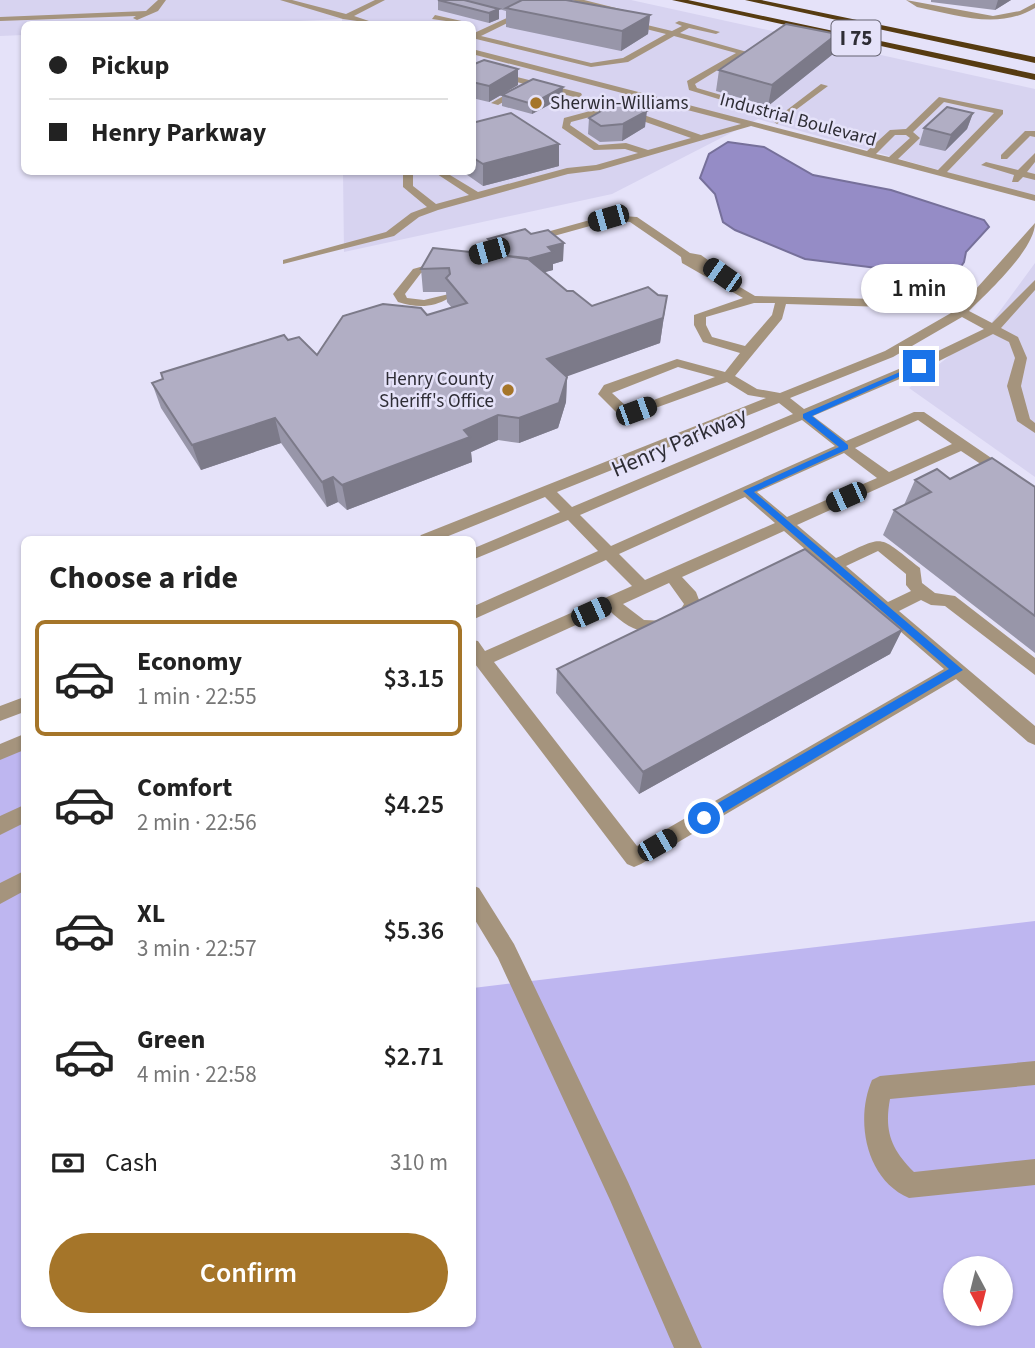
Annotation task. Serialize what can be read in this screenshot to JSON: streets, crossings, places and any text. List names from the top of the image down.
{
  "streets": {
    "highway": ["I 75"],
    "street": ["Industrial Boulevard", "Henry Parkway"]
  },
  "places": ["Sherwin-Williams", "Henry County Sheriff's Office"],
  "north": "bottom",
  "page": {
    "banner": ["Pickup", "Henry Parkway"],
    "bubble": "1 min",
    "heading": "Choose a ride",
    "list": [
      {
        "name": "Economy",
        "note": "1 min · 22:55",
        "value": "$3.15"
      },
      {
        "name": "Comfort",
        "note": "2 min · 22:56",
        "value": "$4.25"
      },
      {
        "name": "XL",
        "note": "3 min · 22:57",
        "value": "$5.36"
      },
      {
        "name": "Green",
        "note": "4 min · 22:58",
        "value": "$2.71"
      }
    ],
    "pay": ["Cash", "310 m"],
    "buttons": "Confirm"
  }
}
